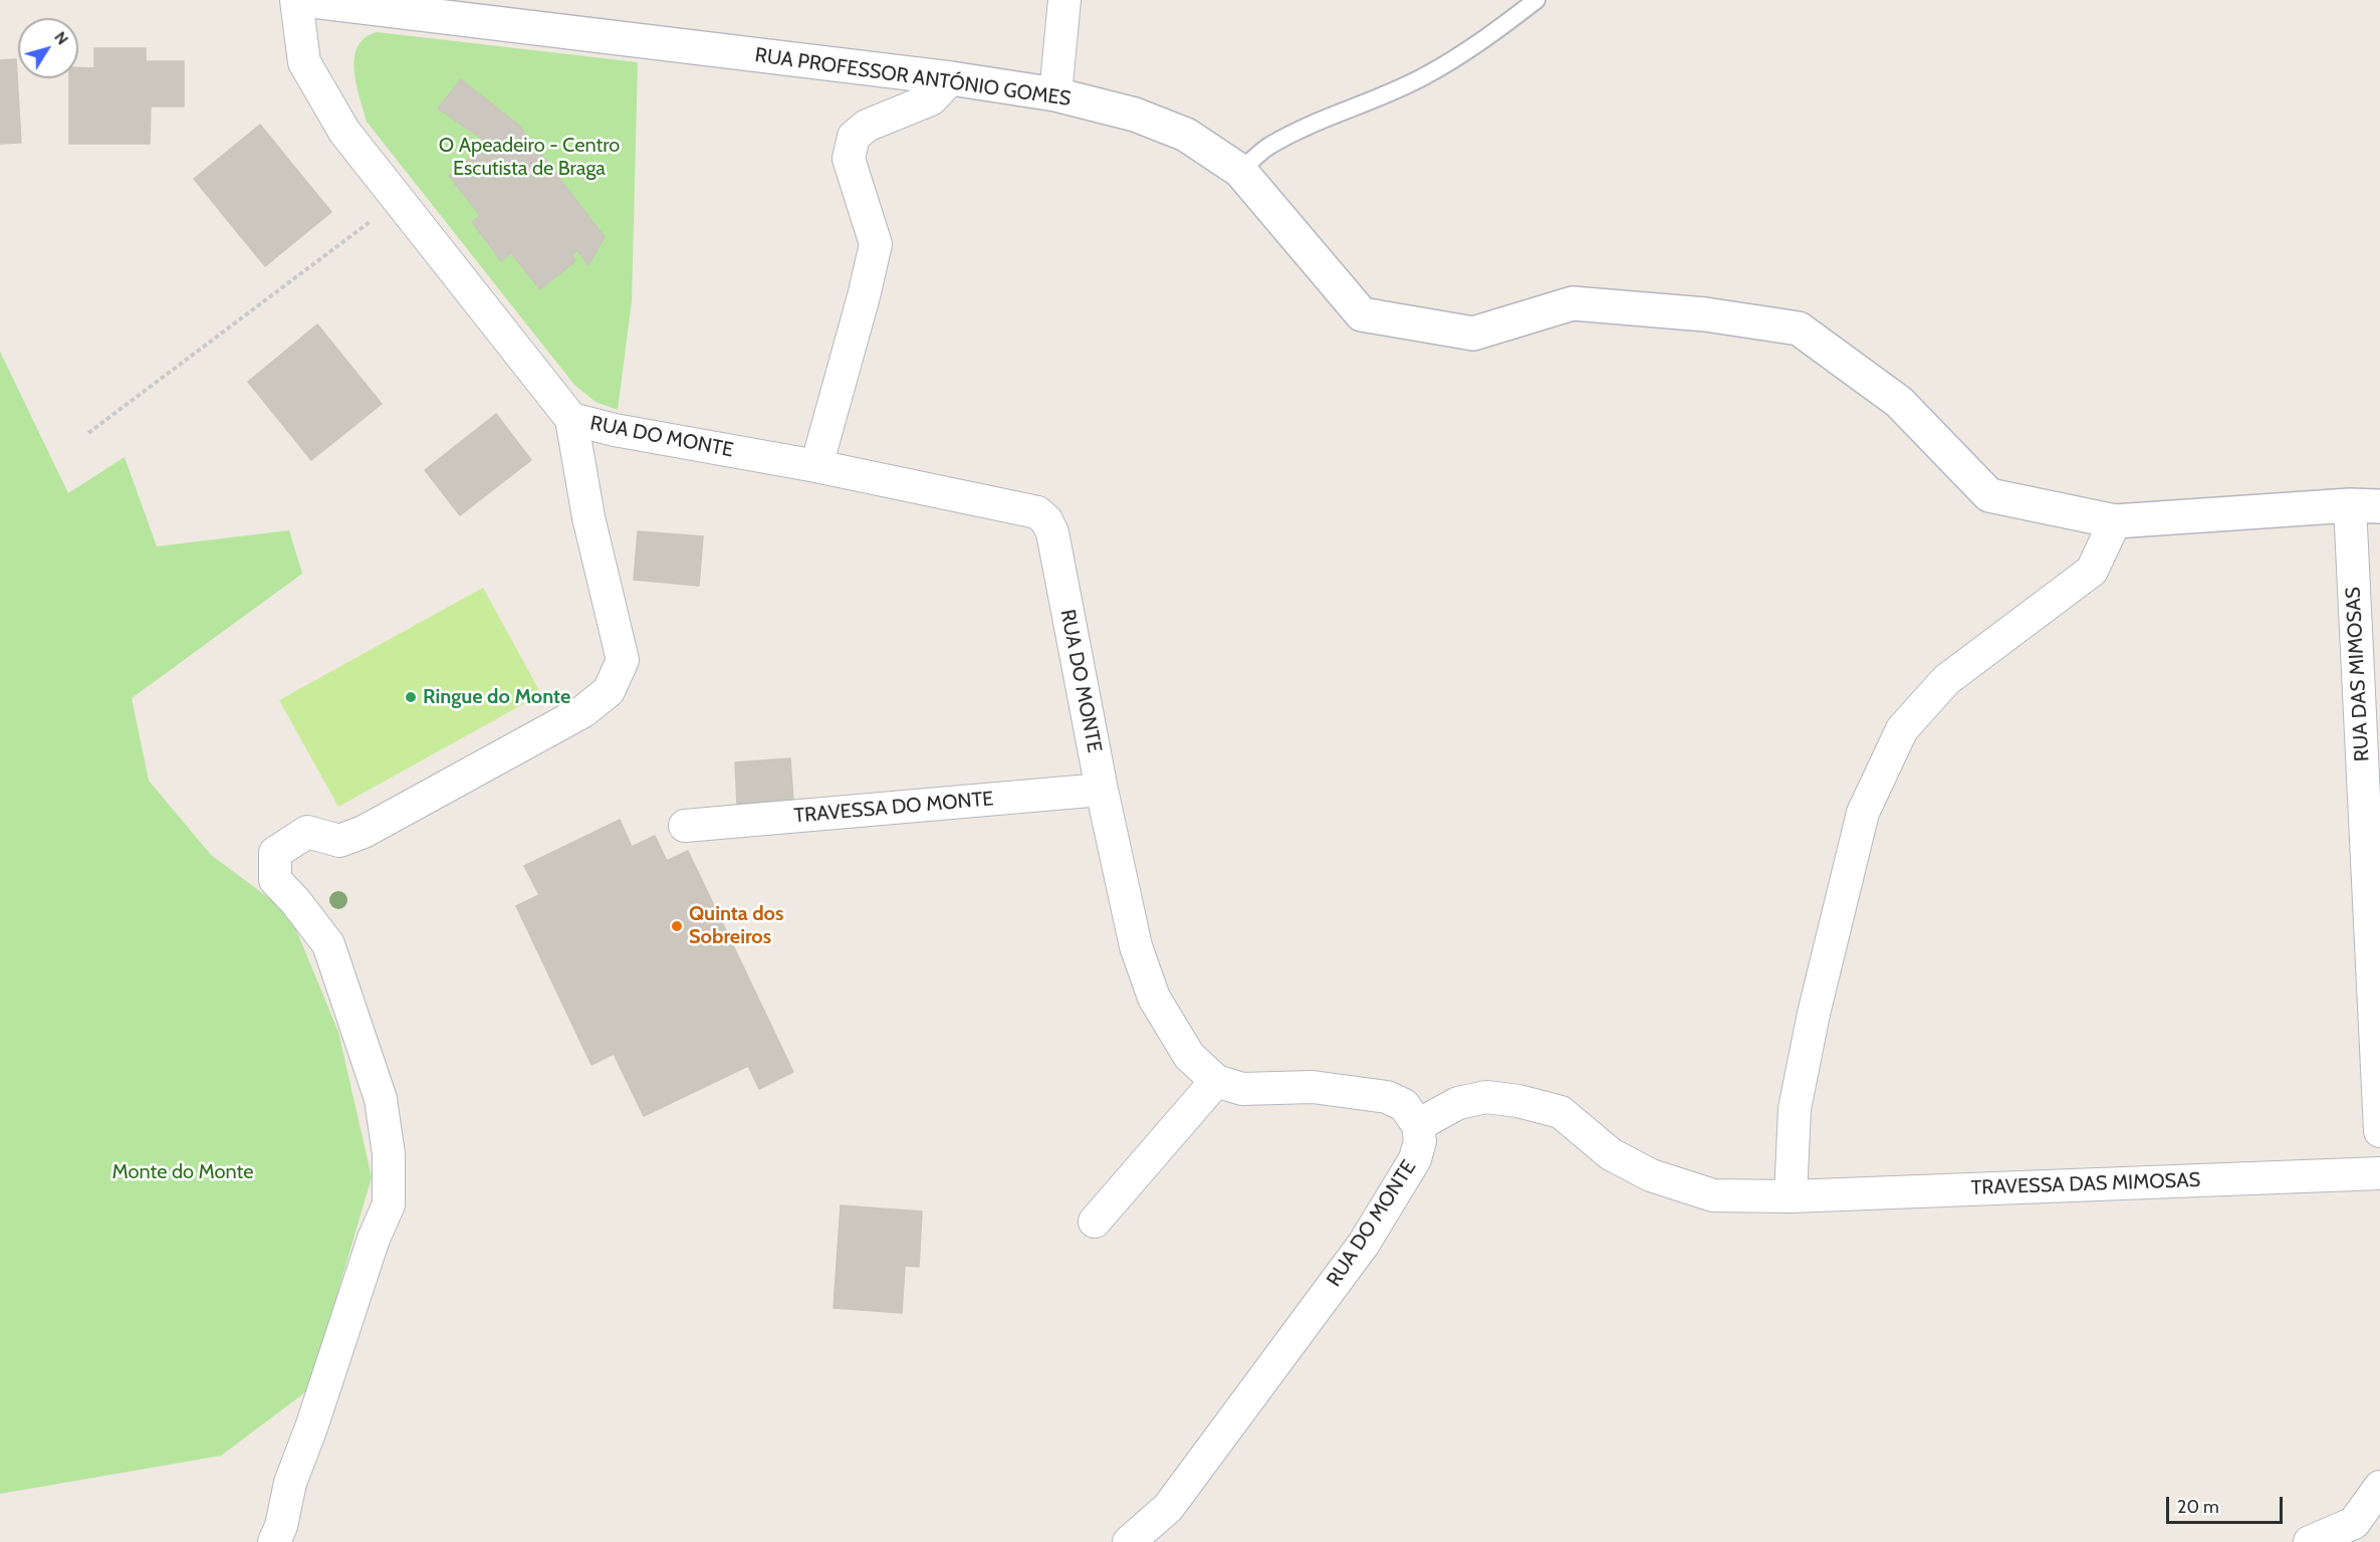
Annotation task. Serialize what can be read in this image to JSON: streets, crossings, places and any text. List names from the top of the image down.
{
  "streets": {
    "street": [
      "RUA PROFESSOR ANTÓNIO GOMES",
      "RUA DO MONTE",
      "RUA DAS MIMOSAS",
      "TRAVESSA DO MONTE",
      "TRAVESSA DAS MIMOSAS"
    ]
  },
  "crossings": [
    ["RUA PROFESSOR ANTÓNIO GOMES", "RUA DAS MIMOSAS"],
    ["RUA DO MONTE", "TRAVESSA DO MONTE"],
    ["RUA DO MONTE", "TRAVESSA DAS MIMOSAS"]
  ],
  "parks": ["O Apeadeiro - Centro Escutista de Braga", "Monte do Monte"],
  "places": ["Ringue do Monte", "Quinta dos Sobreiros"],
  "scale_bar": "20 m",
  "north": "top right"
}
